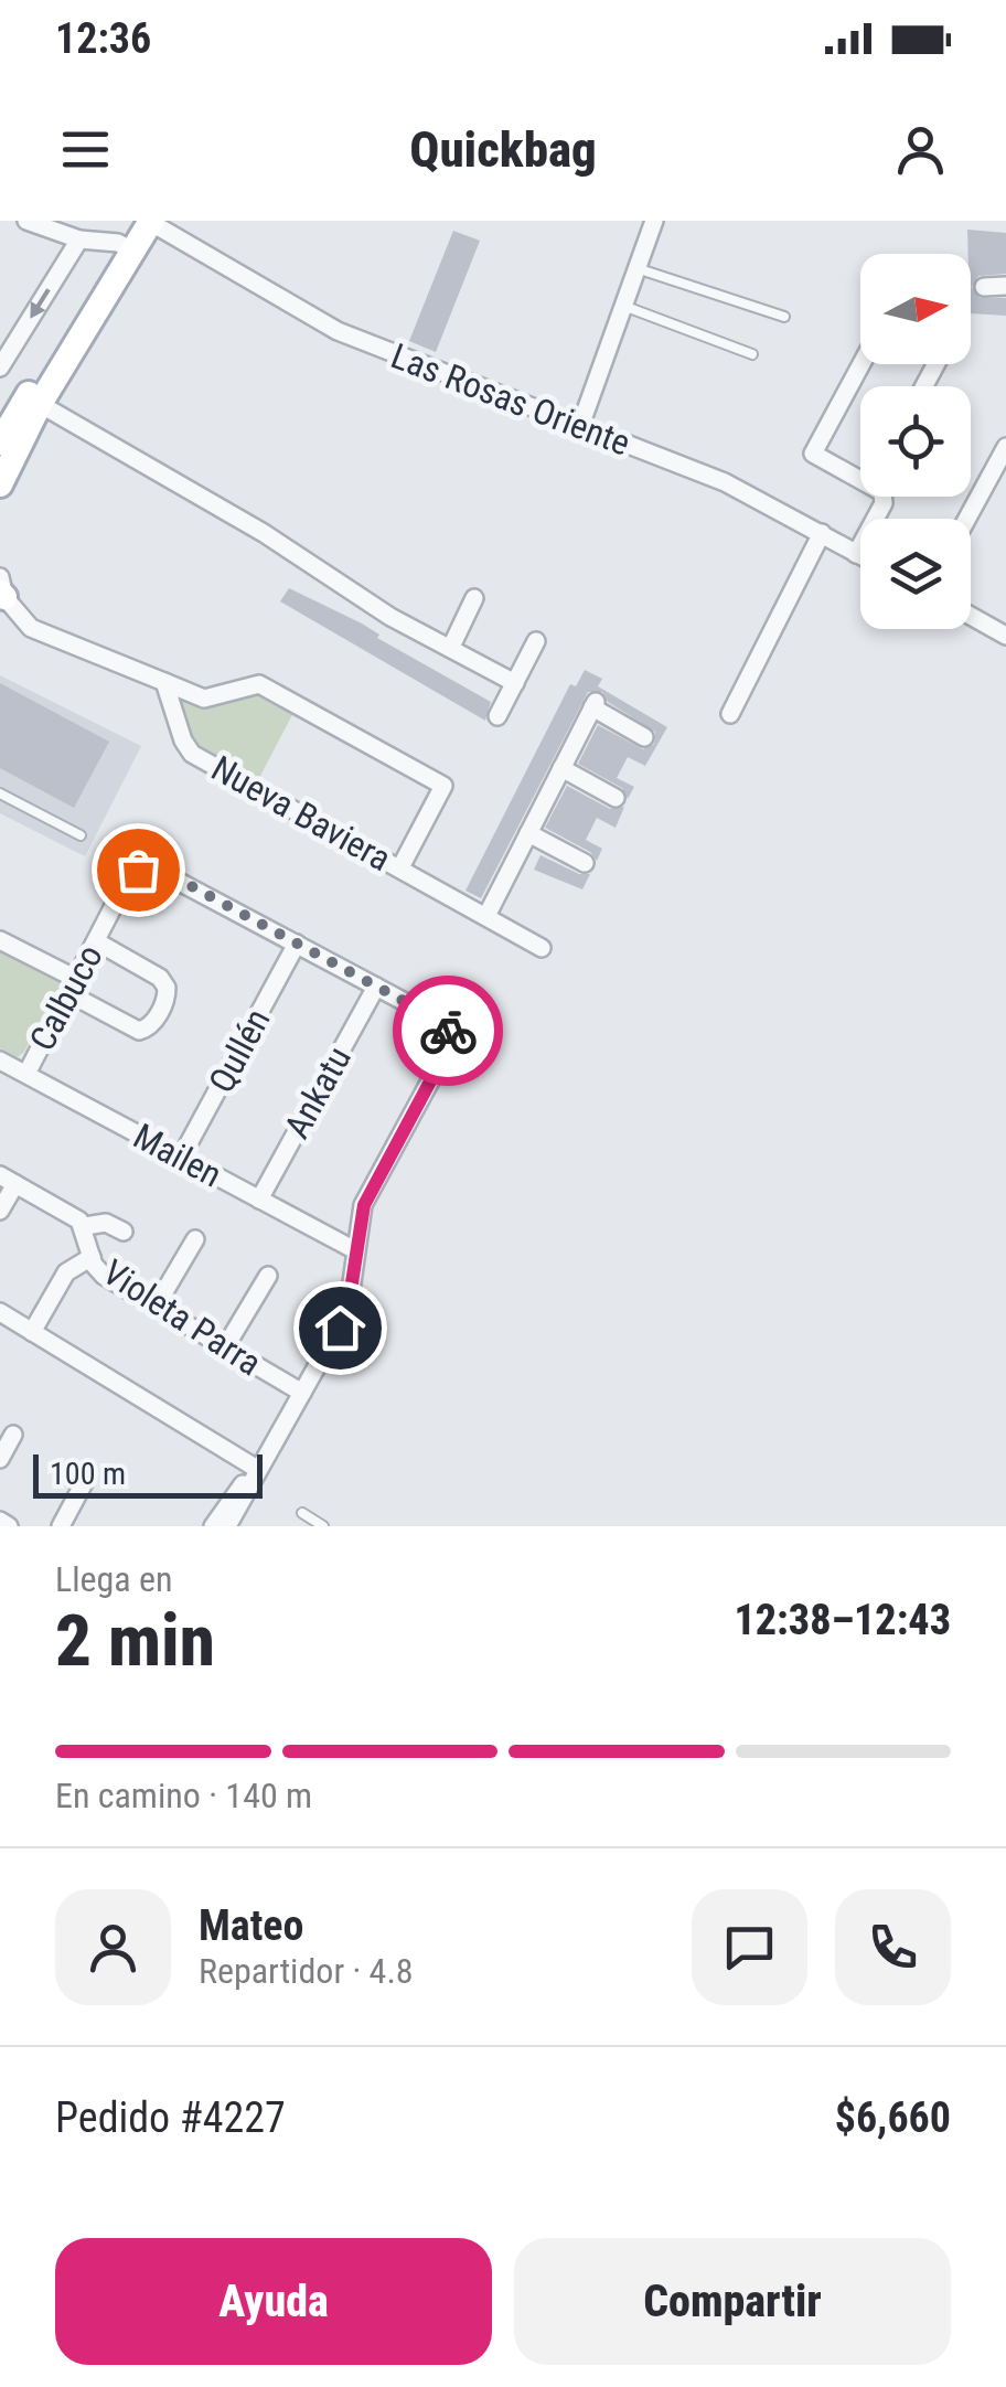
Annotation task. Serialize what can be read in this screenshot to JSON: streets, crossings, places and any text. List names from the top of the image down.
{
  "streets": {
    "street": [
      "Las Rosas Oriente",
      "Nueva Baviera",
      "Calbuco",
      "Qullén",
      "Ankatu",
      "Mailen",
      "Violeta Parra"
    ]
  },
  "crossings": [
    ["Calbuco", "Qullén"],
    ["Calbuco", "Mailen"],
    ["Qullén", "Mailen"],
    ["Ankatu", "Mailen"]
  ],
  "scale_bar": "100 m",
  "north": "right",
  "page": {
    "status": "12:36",
    "header": "Quickbag",
    "scale": "100 m",
    "heading": ["2 min", "Llega en", "12:38–12:43"],
    "panel": [
      "Mateo",
      "Repartidor · 4.8",
      "Pedido #4227",
      "$6,660"
    ],
    "bar": "En camino · 140 m",
    "buttons": ["Ayuda", "Compartir"]
  }
}
